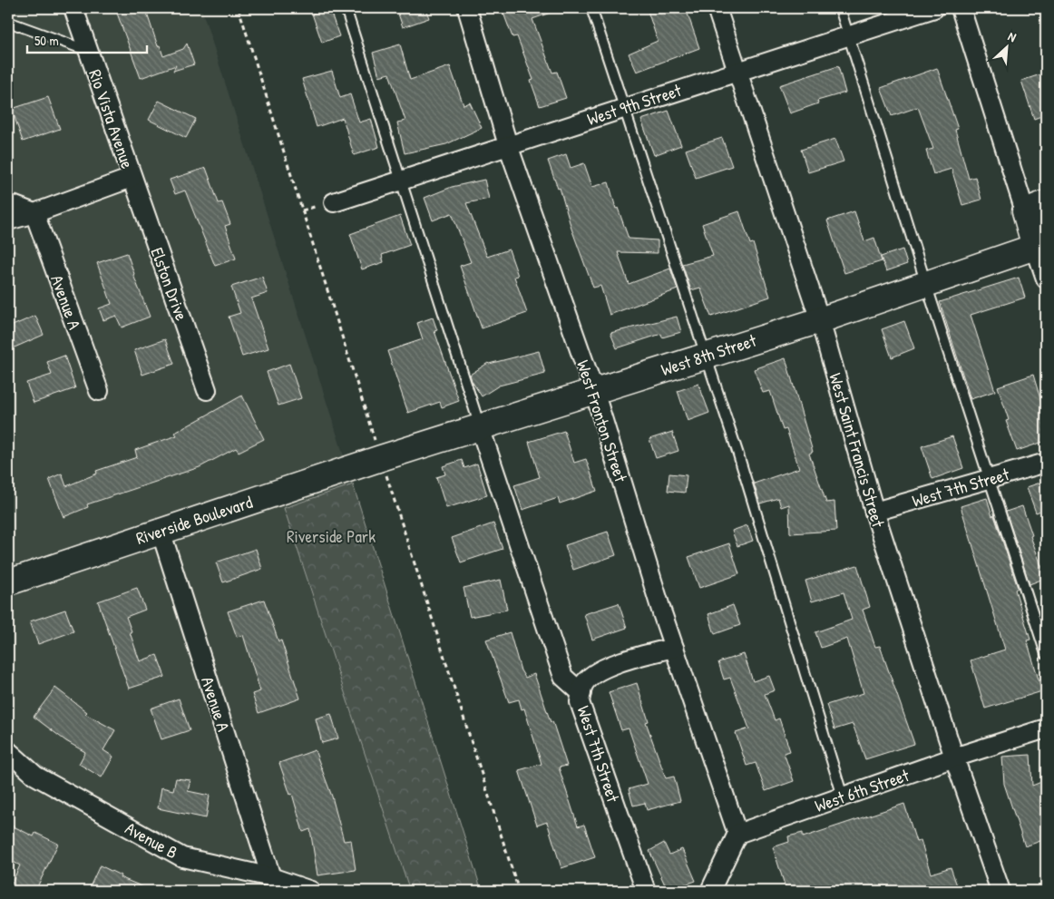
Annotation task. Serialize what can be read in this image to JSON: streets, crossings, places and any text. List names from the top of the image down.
{
  "streets": {
    "street": [
      "West 9th Street",
      "Rio Vista Avenue",
      "Elston Drive",
      "Avenue A",
      "West 8th Street",
      "West Fronton Street",
      "West Saint Francis Street",
      "West 7th Street",
      "Riverside Boulevard",
      "West 6th Street",
      "Avenue B"
    ]
  },
  "crossings": [
    ["West 9th Street", "West Fronton Street"],
    ["West 9th Street", "West Saint Francis Street"],
    ["Rio Vista Avenue", "Elston Drive"],
    ["Avenue A", "Riverside Boulevard"],
    ["Avenue A", "Avenue B"],
    ["West 8th Street", "West Fronton Street"],
    ["West 8th Street", "West Saint Francis Street"],
    ["West 8th Street", "Riverside Boulevard"],
    ["West Fronton Street", "West 7th Street"],
    ["West Fronton Street", "West 6th Street"],
    ["West Saint Francis Street", "West 7th Street"],
    ["West Saint Francis Street", "West 6th Street"]
  ],
  "parks": ["Riverside Park"],
  "scale_bar": "50 m",
  "north": "top right"
}
